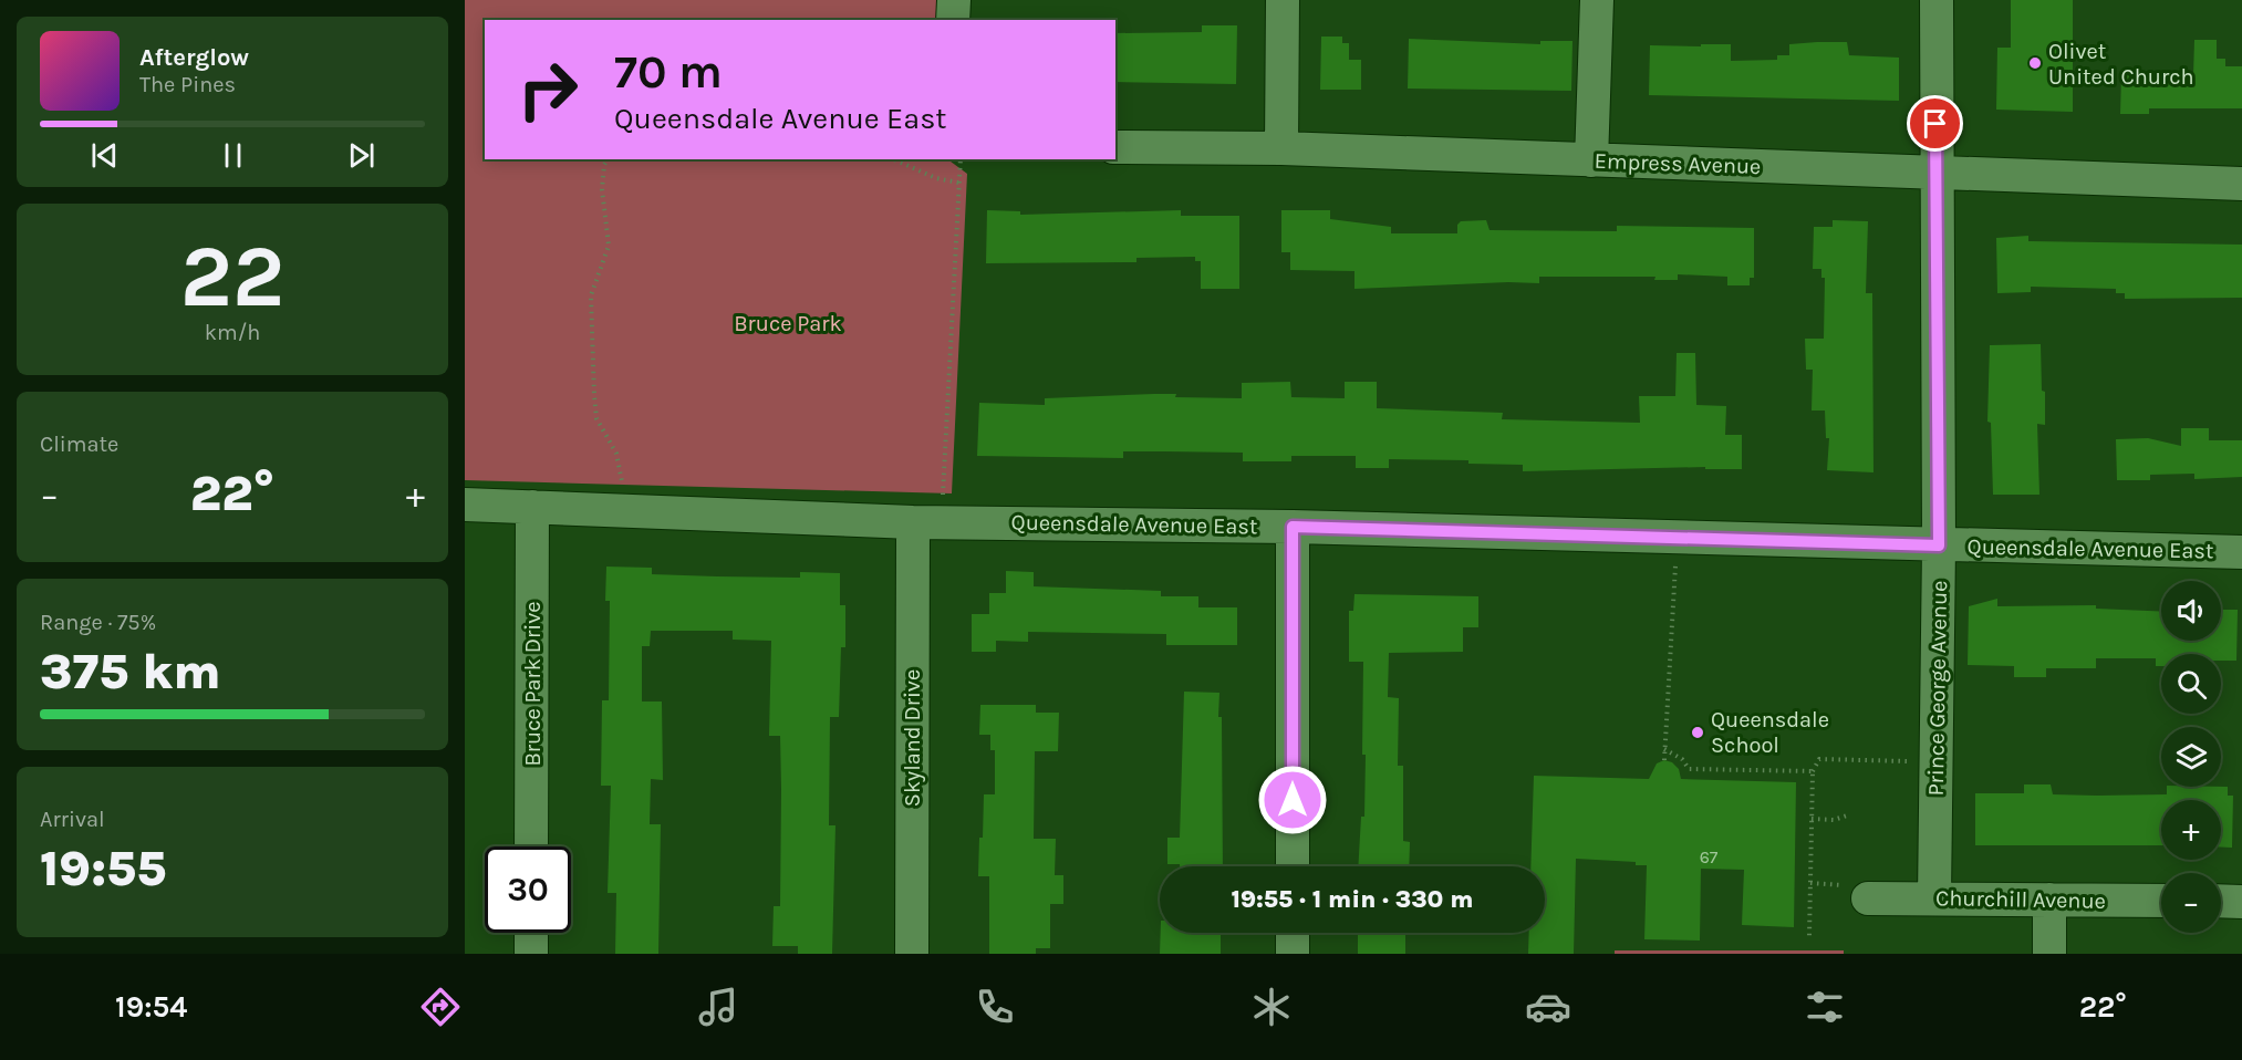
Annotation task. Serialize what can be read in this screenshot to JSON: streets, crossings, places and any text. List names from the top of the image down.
{
  "streets": {
    "street": [
      "Empress Avenue",
      "Queensdale Avenue East",
      "Bruce Park Drive",
      "Prince George Avenue",
      "Skyland Drive",
      "Churchill Avenue"
    ]
  },
  "crossings": [
    ["Empress Avenue", "Prince George Avenue"],
    ["Queensdale Avenue East", "Bruce Park Drive"],
    ["Queensdale Avenue East", "Prince George Avenue"],
    ["Queensdale Avenue East", "Skyland Drive"],
    ["Prince George Avenue", "Churchill Avenue"]
  ],
  "parks": ["Bruce Park"],
  "places": ["Olivet United Church", "Queensdale School"],
  "house_numbers": ["67"],
  "page": {
    "turn": ["70 m", "Queensdale Avenue East"],
    "song": ["Afterglow", "The Pines"],
    "tile": [
      ["22", "km/h"],
      "Climate",
      ["Range · 75%", "375 km"],
      ["Arrival", "19:55"]
    ],
    "heat": ["−", "22°", "+"],
    "map_buttons": ["+", "−"],
    "limit": "30",
    "trip": "19:55 · 1 min · 330 m",
    "tabs": ["19:54", "22°"]
  }
}
